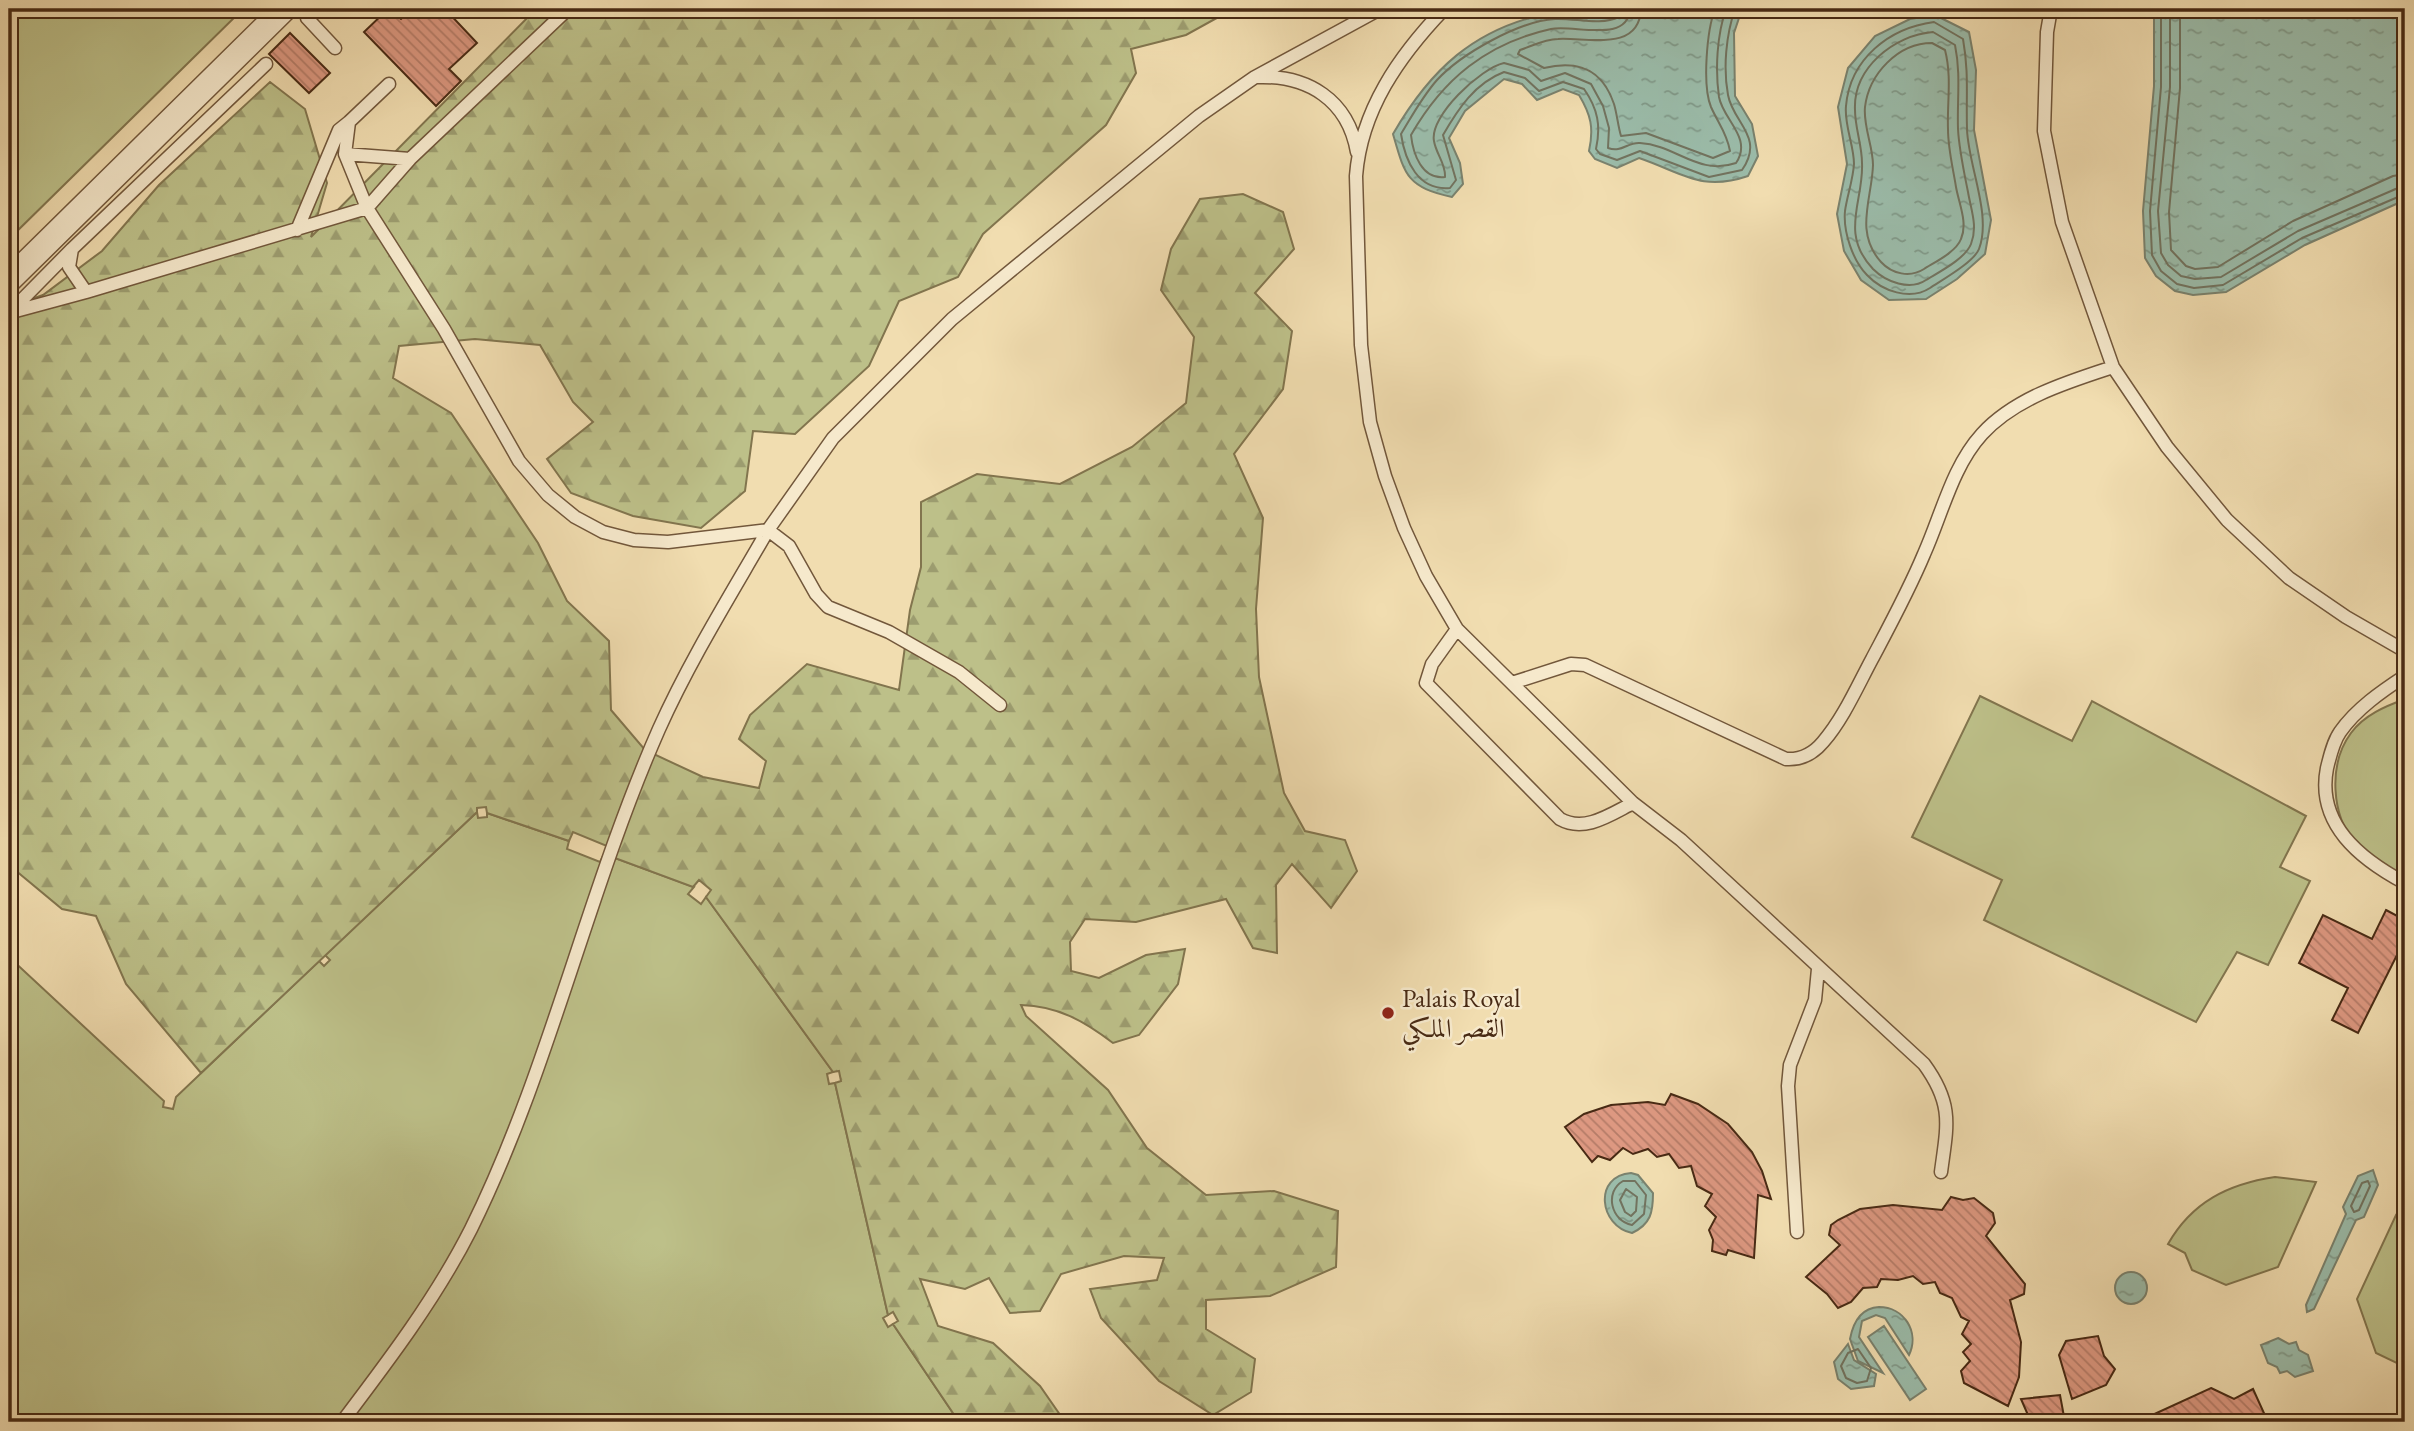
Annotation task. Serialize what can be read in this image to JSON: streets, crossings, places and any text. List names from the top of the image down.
{
  "places": ["Palais Royal القصر الملكي"]
}
